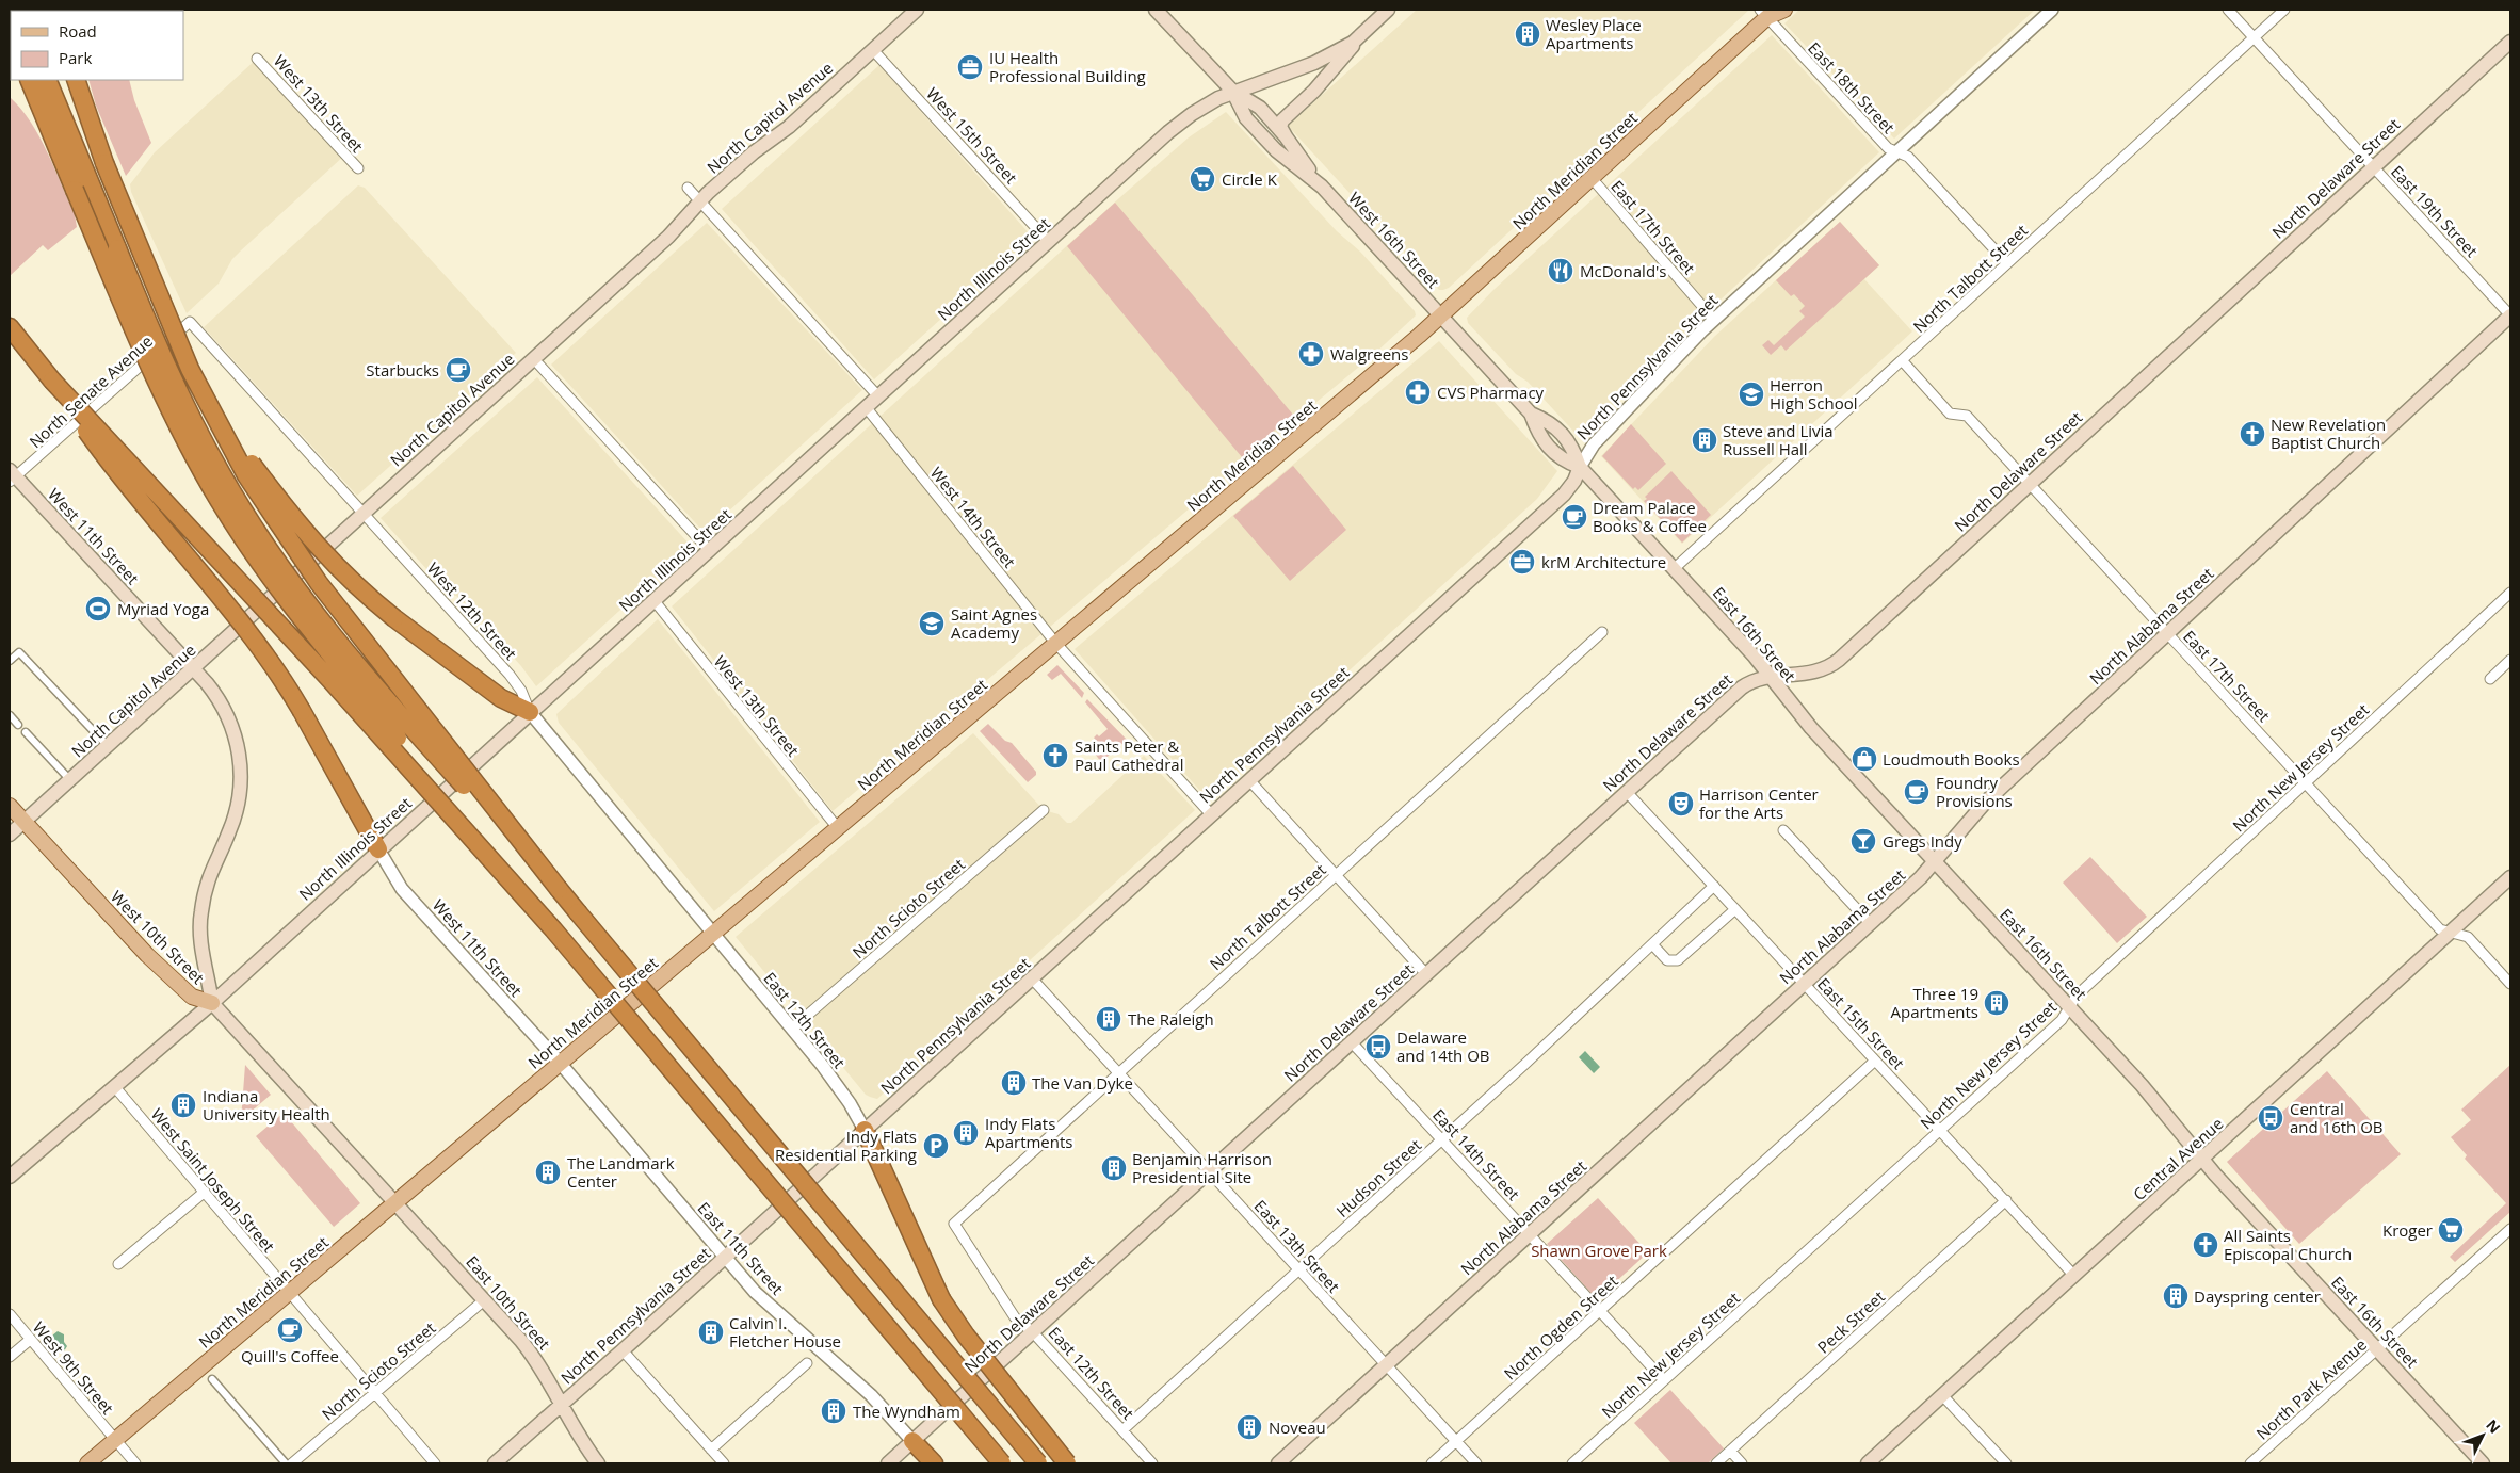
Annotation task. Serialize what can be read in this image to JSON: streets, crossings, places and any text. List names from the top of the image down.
{
  "streets": {
    "main road": [
      "North Capitol Avenue",
      "North Meridian Street",
      "North Delaware Street",
      "West 16th Street",
      "North Illinois Street",
      "North Pennsylvania Street",
      "West 11th Street",
      "North Alabama Street",
      "East 16th Street",
      "West 10th Street",
      "Central Avenue",
      "East 10th Street"
    ],
    "street": [
      "East 18th Street",
      "West 13th Street",
      "West 15th Street",
      "East 19th Street",
      "East 17th Street",
      "North Talbott Street",
      "North Senate Avenue",
      "West 14th Street",
      "West 12th Street",
      "North New Jersey Street",
      "North Scioto Street",
      "East 12th Street",
      "East 15th Street",
      "East 14th Street",
      "Hudson Street",
      "West Saint Joseph Street",
      "East 13th Street",
      "East 11th Street",
      "Peck Street",
      "North Ogden Street",
      "West 9th Street",
      "North Park Avenue"
    ]
  },
  "crossings": [
    ["East 18th Street", "North Meridian Street"],
    ["East 18th Street", "North Talbott Street"],
    ["East 18th Street", "North Pennsylvania Street"],
    ["West 13th Street", "North Meridian Street"],
    ["West 13th Street", "North Illinois Street"],
    ["North Capitol Avenue", "West 15th Street"],
    ["North Capitol Avenue", "West 11th Street"],
    ["North Capitol Avenue", "West 12th Street"],
    ["North Capitol Avenue", "West 10th Street"],
    ["West 15th Street", "North Illinois Street"],
    ["North Meridian Street", "East 17th Street"],
    ["North Meridian Street", "West 16th Street"],
    ["North Meridian Street", "West 14th Street"],
    ["North Meridian Street", "West 11th Street"],
    ["North Meridian Street", "West 12th Street"],
    ["North Meridian Street", "East 16th Street"],
    ["North Meridian Street", "West 10th Street"],
    ["North Meridian Street", "East 12th Street"],
    ["North Meridian Street", "West Saint Joseph Street"],
    ["North Meridian Street", "East 11th Street"],
    ["North Meridian Street", "East 10th Street"],
    ["North Meridian Street", "West 9th Street"],
    ["North Delaware Street", "East 19th Street"],
    ["North Delaware Street", "East 17th Street"],
    ["North Delaware Street", "East 16th Street"],
    ["North Delaware Street", "East 12th Street"],
    ["North Delaware Street", "East 15th Street"],
    ["North Delaware Street", "East 14th Street"],
    ["North Delaware Street", "East 13th Street"],
    ["North Delaware Street", "East 11th Street"],
    ["East 19th Street", "North Talbott Street"],
    ["East 19th Street", "North Alabama Street"],
    ["East 17th Street", "North Talbott Street"],
    ["East 17th Street", "North Pennsylvania Street"],
    ["East 17th Street", "North Alabama Street"],
    ["East 17th Street", "North New Jersey Street"],
    ["East 17th Street", "Central Avenue"],
    ["West 16th Street", "North Illinois Street"],
    ["West 16th Street", "East 16th Street"],
    ["North Illinois Street", "West 14th Street"],
    ["North Illinois Street", "West 11th Street"],
    ["North Illinois Street", "West 12th Street"],
    ["North Illinois Street", "West 10th Street"],
    ["North Illinois Street", "West Saint Joseph Street"],
    ["North Talbott Street", "East 16th Street"],
    ["North Talbott Street", "East 12th Street"],
    ["North Talbott Street", "East 13th Street"],
    ["North Pennsylvania Street", "East 16th Street"],
    ["North Pennsylvania Street", "East 12th Street"],
    ["North Pennsylvania Street", "East 13th Street"],
    ["North Pennsylvania Street", "East 11th Street"],
    ["North Pennsylvania Street", "East 10th Street"],
    ["North Senate Avenue", "West 11th Street"],
    ["North Senate Avenue", "West 12th Street"],
    ["West 11th Street", "West 10th Street"],
    ["West 11th Street", "East 11th Street"],
    ["West 12th Street", "East 12th Street"],
    ["North Alabama Street", "East 16th Street"],
    ["North Alabama Street", "East 15th Street"],
    ["North Alabama Street", "East 14th Street"],
    ["North Alabama Street", "East 13th Street"],
    ["East 16th Street", "North New Jersey Street"],
    ["East 16th Street", "Central Avenue"],
    ["East 16th Street", "North Park Avenue"],
    ["North New Jersey Street", "East 15th Street"],
    ["North New Jersey Street", "East 14th Street"],
    ["North Scioto Street", "East 12th Street"],
    ["North Scioto Street", "West Saint Joseph Street"],
    ["North Scioto Street", "East 10th Street"],
    ["West 10th Street", "East 10th Street"],
    ["East 12th Street", "Hudson Street"],
    ["East 15th Street", "Central Avenue"],
    ["East 15th Street", "Hudson Street"],
    ["East 15th Street", "Peck Street"],
    ["East 15th Street", "North Ogden Street"],
    ["East 14th Street", "Hudson Street"],
    ["East 14th Street", "North Ogden Street"],
    ["Hudson Street", "East 13th Street"],
    ["East 13th Street", "North Ogden Street"]
  ],
  "parks": ["Shawn Grove Park"],
  "places": {
    "building": [
      "Wesley Place Apartments",
      "Steve and Livia Russell Hall",
      "Three 19 Apartments",
      "The Raleigh",
      "The Van Dyke",
      "Indiana University Health",
      "Indy Flats Apartments",
      "Benjamin Harrison Presidential Site",
      "The Landmark Center",
      "Dayspring center",
      "Calvin I. Fletcher House",
      "The Wyndham",
      "Noveau"
    ],
    "office": ["IU Health Professional Building", "krM Architecture"],
    "supermarket": ["Circle K", "Kroger"],
    "restaurant": ["McDonald's"],
    "pharmacy": ["Walgreens", "CVS Pharmacy"],
    "cafe": [
      "Starbucks",
      "Dream Palace Books & Coffee",
      "Foundry Provisions",
      "Quill's Coffee"
    ],
    "school or university": ["Herron High School", "Saint Agnes Academy"],
    "church": ["New Revelation Baptist Church", "Saints Peter & Paul Cathedral", "All Saints Episcopal Church"],
    "sports": ["Myriad Yoga"],
    "shop": ["Loudmouth Books"],
    "theatre": ["Harrison Center for the Arts"],
    "bar": ["Gregs Indy"],
    "bus stop": ["Delaware and 14th OB", "Central and 16th OB"],
    "parking": ["Indy Flats Residential Parking"]
  },
  "legend": ["Road", "Park"],
  "north": "top right"
}
